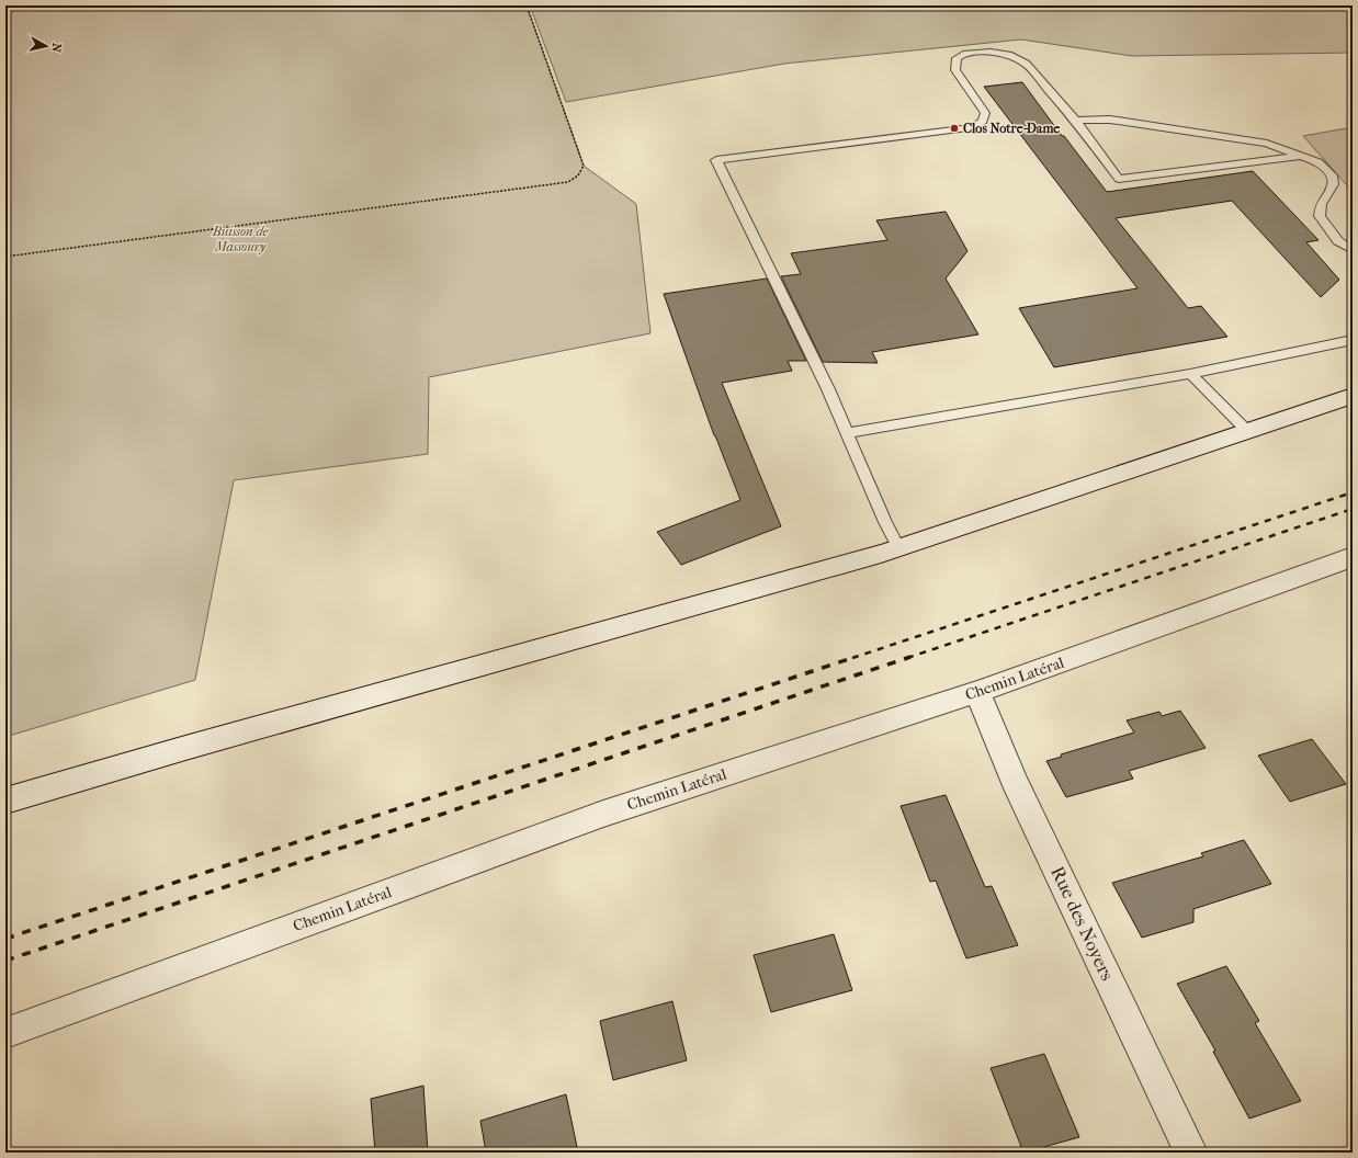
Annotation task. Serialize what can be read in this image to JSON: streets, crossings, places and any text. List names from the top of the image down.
{
  "streets": {
    "street": ["Chemin Latéral", "Rue des Noyers"]
  },
  "crossings": [
    ["Chemin Latéral", "Rue des Noyers"]
  ],
  "parks": ["Buisson de Massoury"],
  "places": ["Clos Notre-Dame"],
  "north": "right"
}
